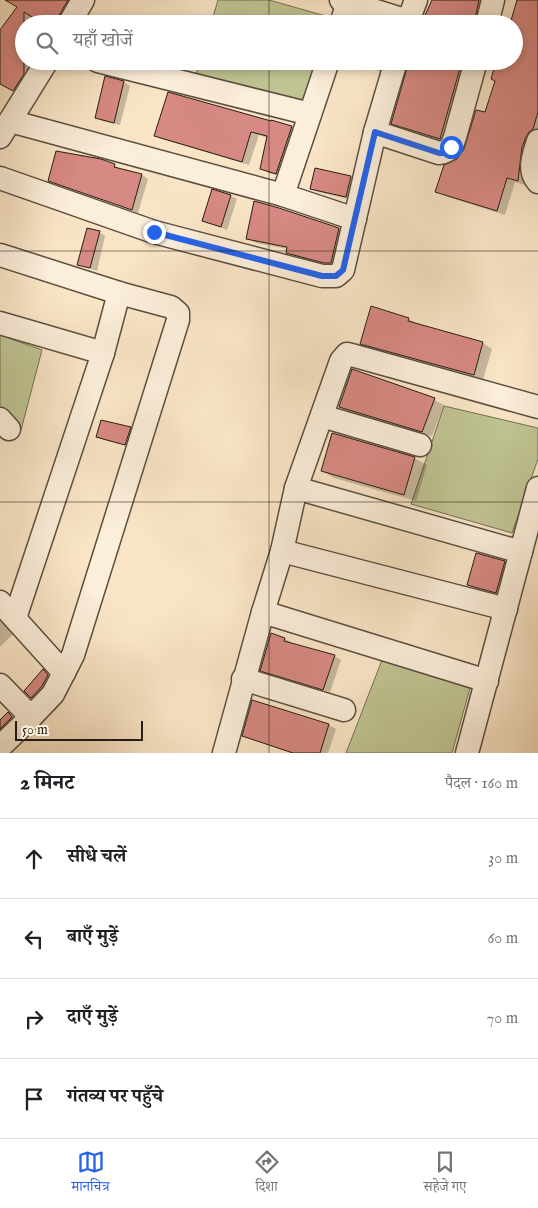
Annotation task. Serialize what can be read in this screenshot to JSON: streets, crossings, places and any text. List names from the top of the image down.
{
  "scale_bar": "50 m",
  "page": {
    "search": "यहाँ खोजें",
    "scale": "50 m",
    "heading": ["2 मिनट", "पैदल · 160 m"],
    "list": [
      ["सीधे चलें", "30 m"],
      ["बाएँ मुड़ें", "60 m"],
      ["दाएँ मुड़ें", "70 m"],
      "गंतव्य पर पहुँचे"
    ],
    "nav": ["मानचित्र", "दिशा", "सहेजे गए"]
  }
}
